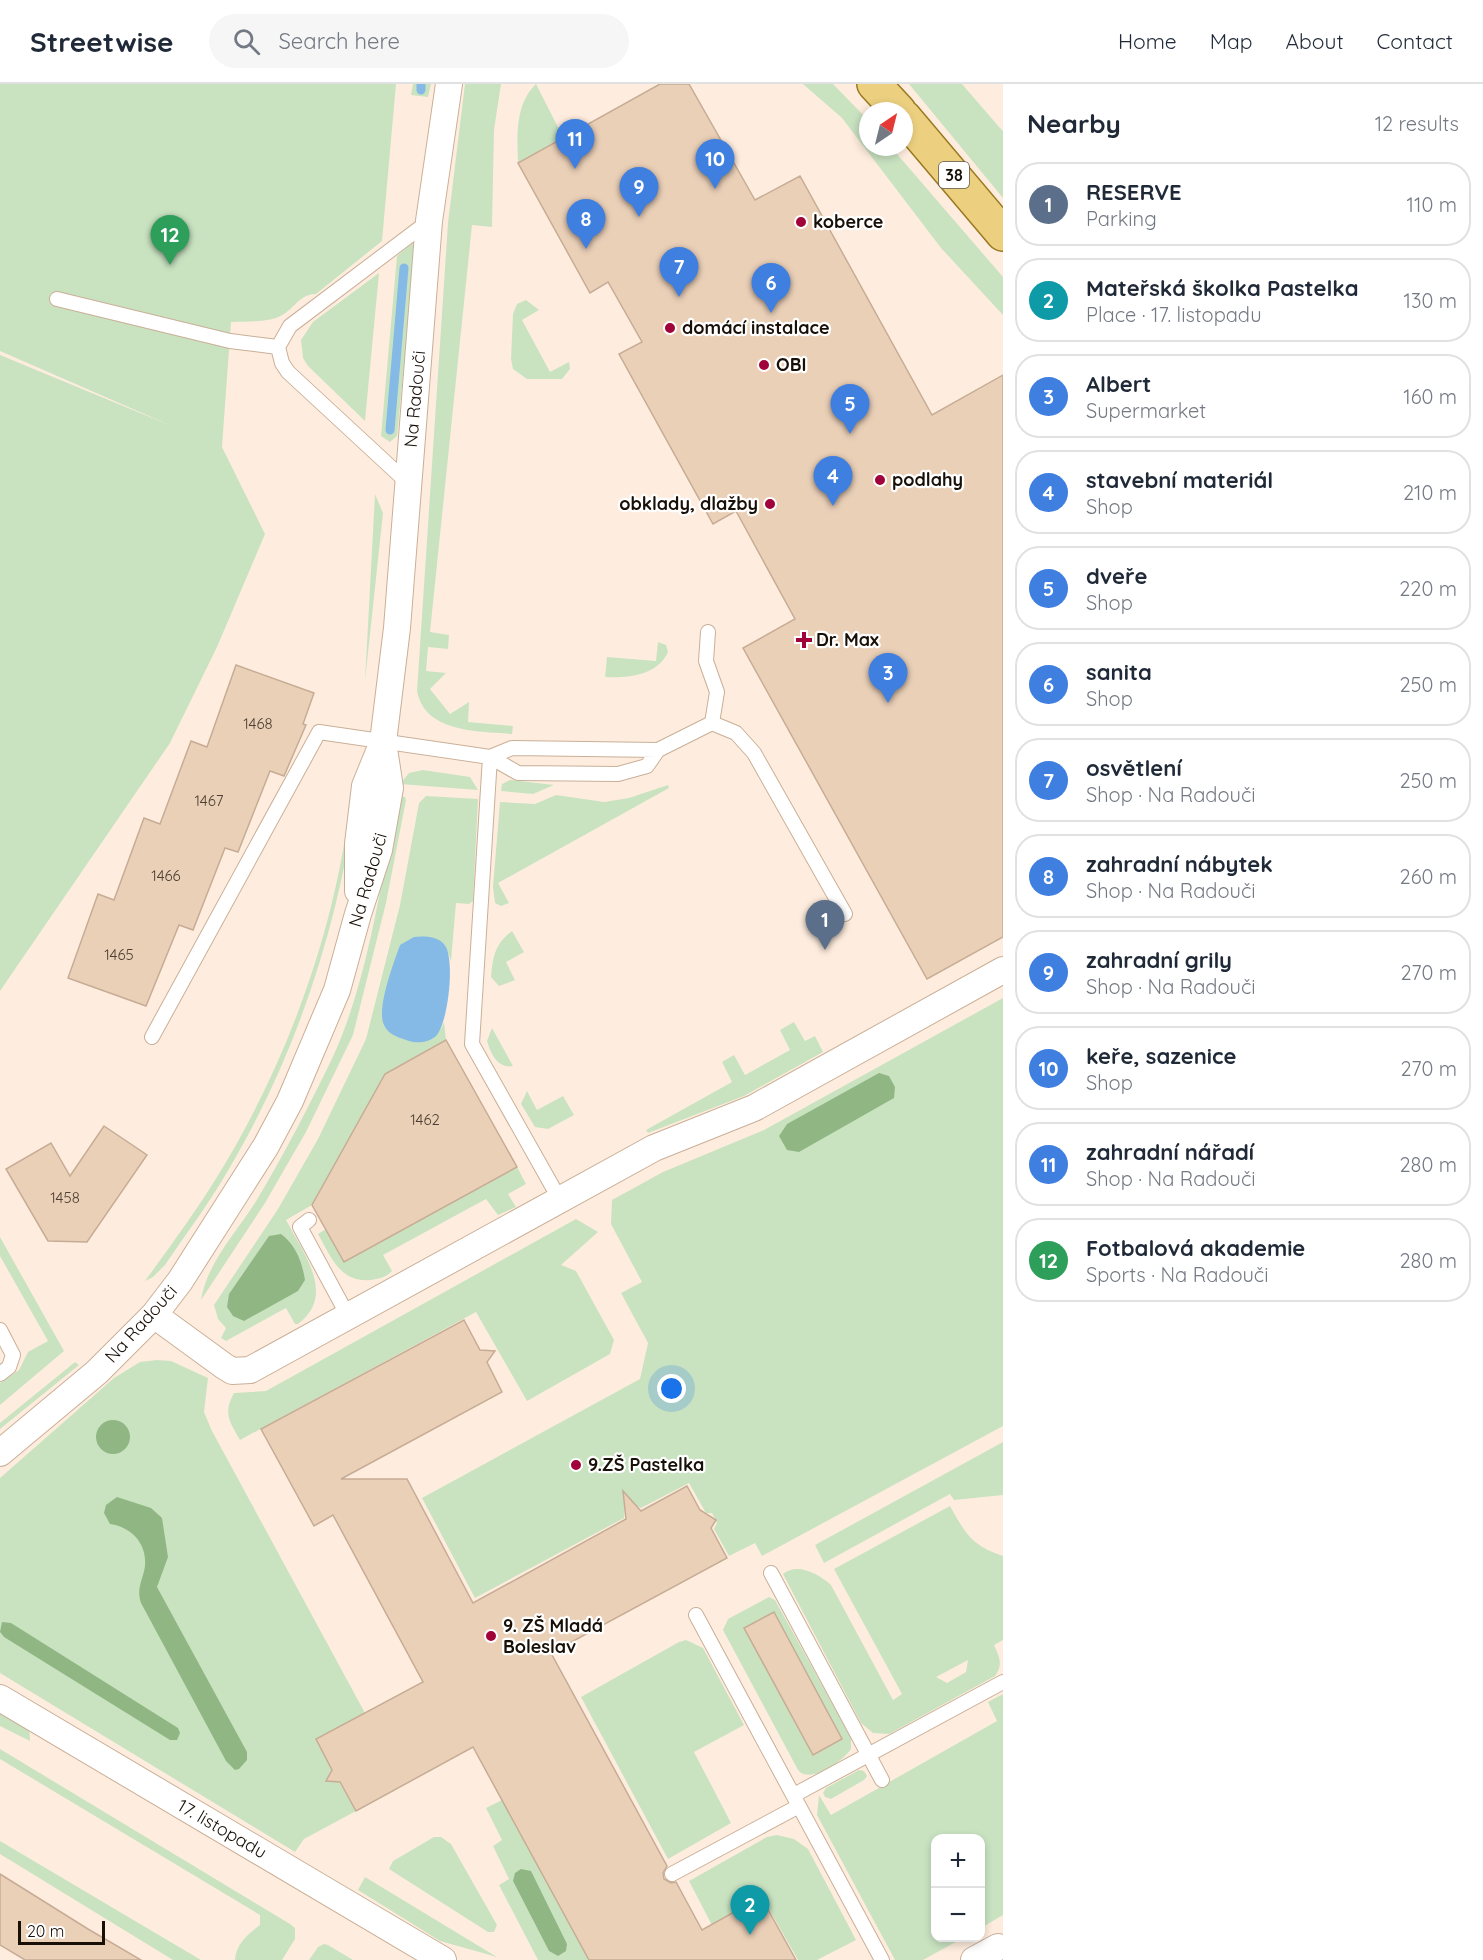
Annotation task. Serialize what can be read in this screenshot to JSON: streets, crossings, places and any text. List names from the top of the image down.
{
  "streets": {
    "main road": ["38"],
    "street": ["Na Radouči", "17. listopadu"]
  },
  "places": {
    "other": [
      "koberce",
      "domácí instalace",
      "OBI",
      "podlahy",
      "obklady, dlažby",
      "9.ZŠ Pastelka",
      "9. ZŠ Mladá Boleslav"
    ],
    "health": ["Dr. Max"]
  },
  "house_numbers": [
    "1468",
    "1467",
    "1466",
    "1465",
    "1462",
    "1458"
  ],
  "scale_bar": "20 m",
  "north": "top right",
  "page": {
    "header": "Streetwise",
    "search": "Search here",
    "nav": [
      "Home",
      "Map",
      "About",
      "Contact"
    ],
    "heading": ["Nearby", "12 results"],
    "pins": [
      "11",
      "10",
      "9",
      "8",
      "12",
      "7",
      "6",
      "5",
      "4",
      "3",
      "1",
      "2"
    ],
    "list": [
      {
        "mark": "1",
        "name": "RESERVE",
        "note": "Parking",
        "value": "110 m"
      },
      {
        "mark": "2",
        "name": "Mateřská školka Pastelka",
        "note": "Place · 17. listopadu",
        "value": "130 m"
      },
      {
        "mark": "3",
        "name": "Albert",
        "note": "Supermarket",
        "value": "160 m"
      },
      {
        "mark": "4",
        "name": "stavební materiál",
        "note": "Shop",
        "value": "210 m"
      },
      {
        "mark": "5",
        "name": "dveře",
        "note": "Shop",
        "value": "220 m"
      },
      {
        "mark": "6",
        "name": "sanita",
        "note": "Shop",
        "value": "250 m"
      },
      {
        "mark": "7",
        "name": "osvětlení",
        "note": "Shop · Na Radouči",
        "value": "250 m"
      },
      {
        "mark": "8",
        "name": "zahradní nábytek",
        "note": "Shop · Na Radouči",
        "value": "260 m"
      },
      {
        "mark": "9",
        "name": "zahradní grily",
        "note": "Shop · Na Radouči",
        "value": "270 m"
      },
      {
        "mark": "10",
        "name": "keře, sazenice",
        "note": "Shop",
        "value": "270 m"
      },
      {
        "mark": "11",
        "name": "zahradní nářadí",
        "note": "Shop · Na Radouči",
        "value": "280 m"
      },
      {
        "mark": "12",
        "name": "Fotbalová akademie",
        "note": "Sports · Na Radouči",
        "value": "280 m"
      }
    ],
    "map_buttons": ["+", "−"],
    "scale": "20 m"
  }
}
